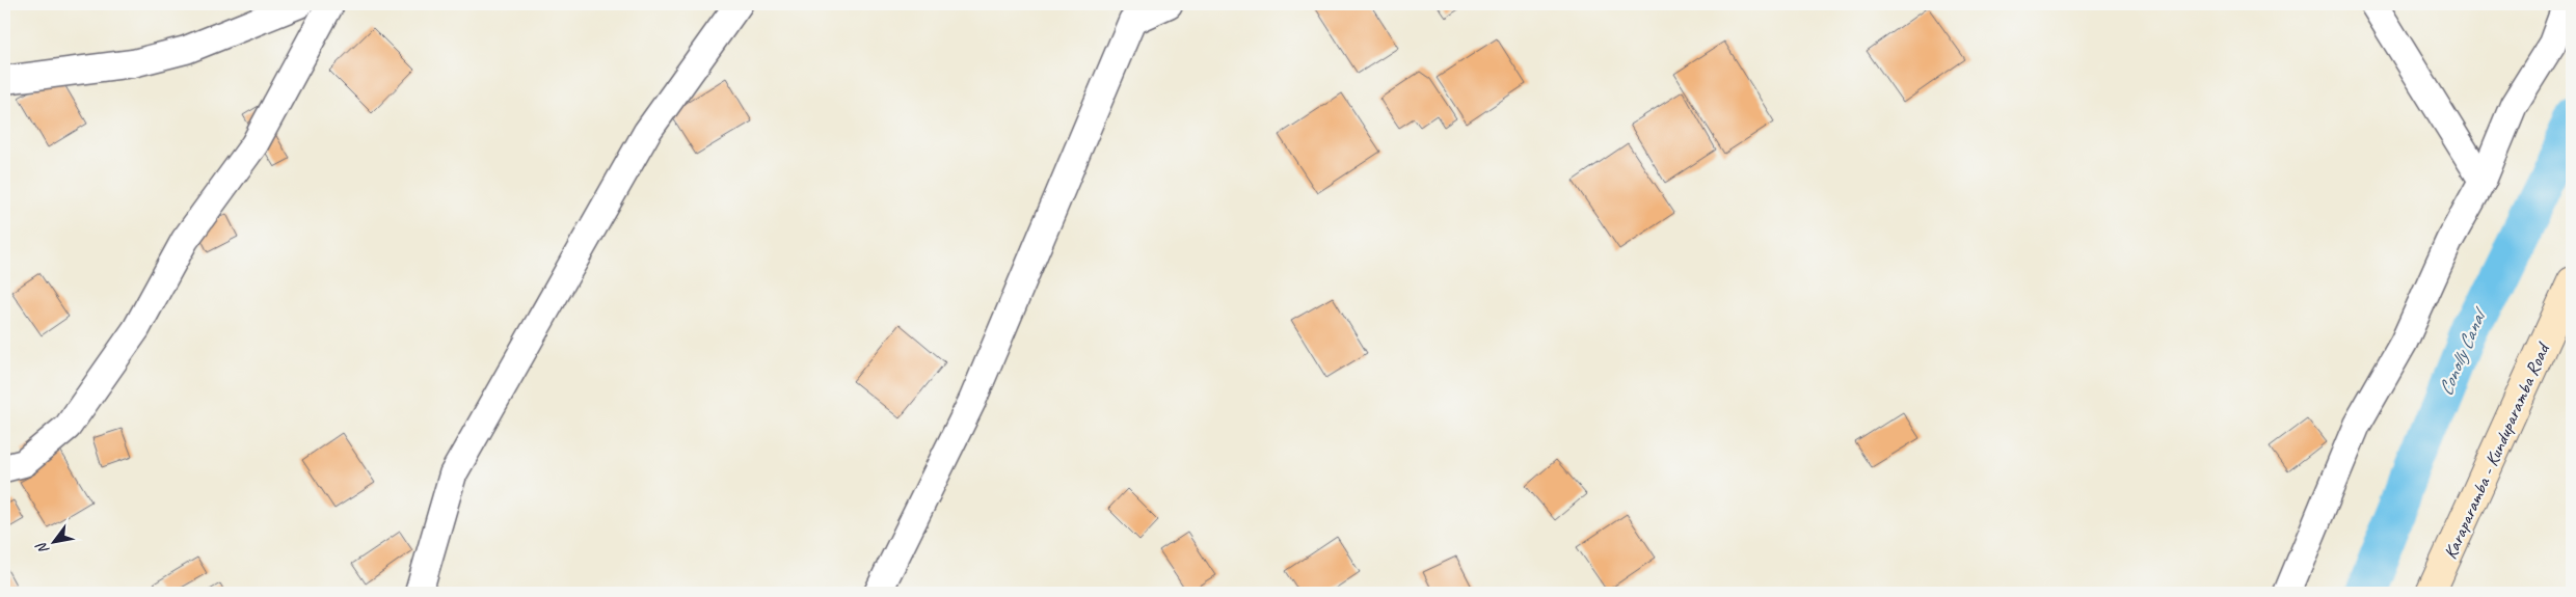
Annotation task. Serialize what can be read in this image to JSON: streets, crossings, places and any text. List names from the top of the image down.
{
  "streets": {
    "main road": ["Karaparamba - Kunduparamba Road"]
  },
  "water": ["Conolly Canal"],
  "north": "bottom left"
}
